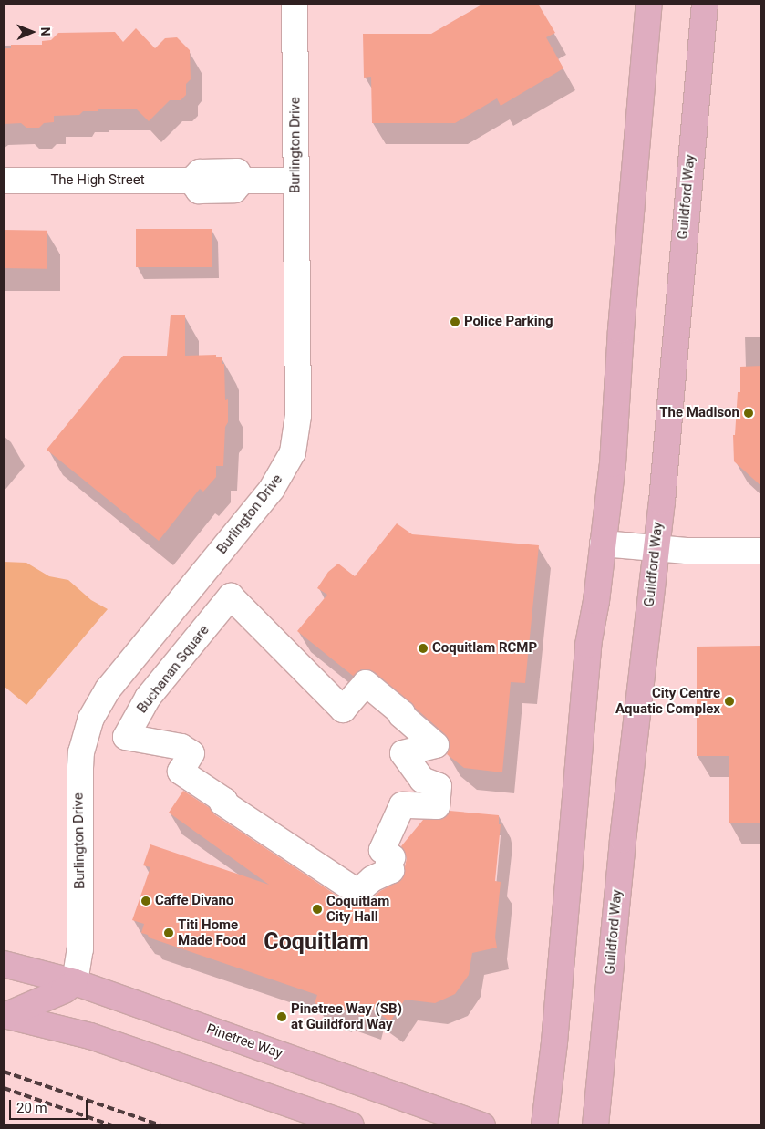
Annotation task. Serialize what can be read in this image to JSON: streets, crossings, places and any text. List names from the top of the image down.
{
  "streets": {
    "main road": ["Guildford Way", "Pinetree Way"],
    "street": ["Burlington Drive", "The High Street", "Buchanan Square"]
  },
  "crossings": [
    ["Burlington Drive", "The High Street"],
    ["Burlington Drive", "Pinetree Way"]
  ],
  "districts": ["Coquitlam"],
  "places": [
    "Police Parking",
    "The Madison",
    "Coquitlam RCMP",
    "City Centre Aquatic Complex",
    "Caffe Divano",
    "Coquitlam City Hall",
    "Titi Home Made Food",
    "Pinetree Way (SB) at Guildford Way"
  ],
  "scale_bar": "20 m",
  "north": "right"
}
